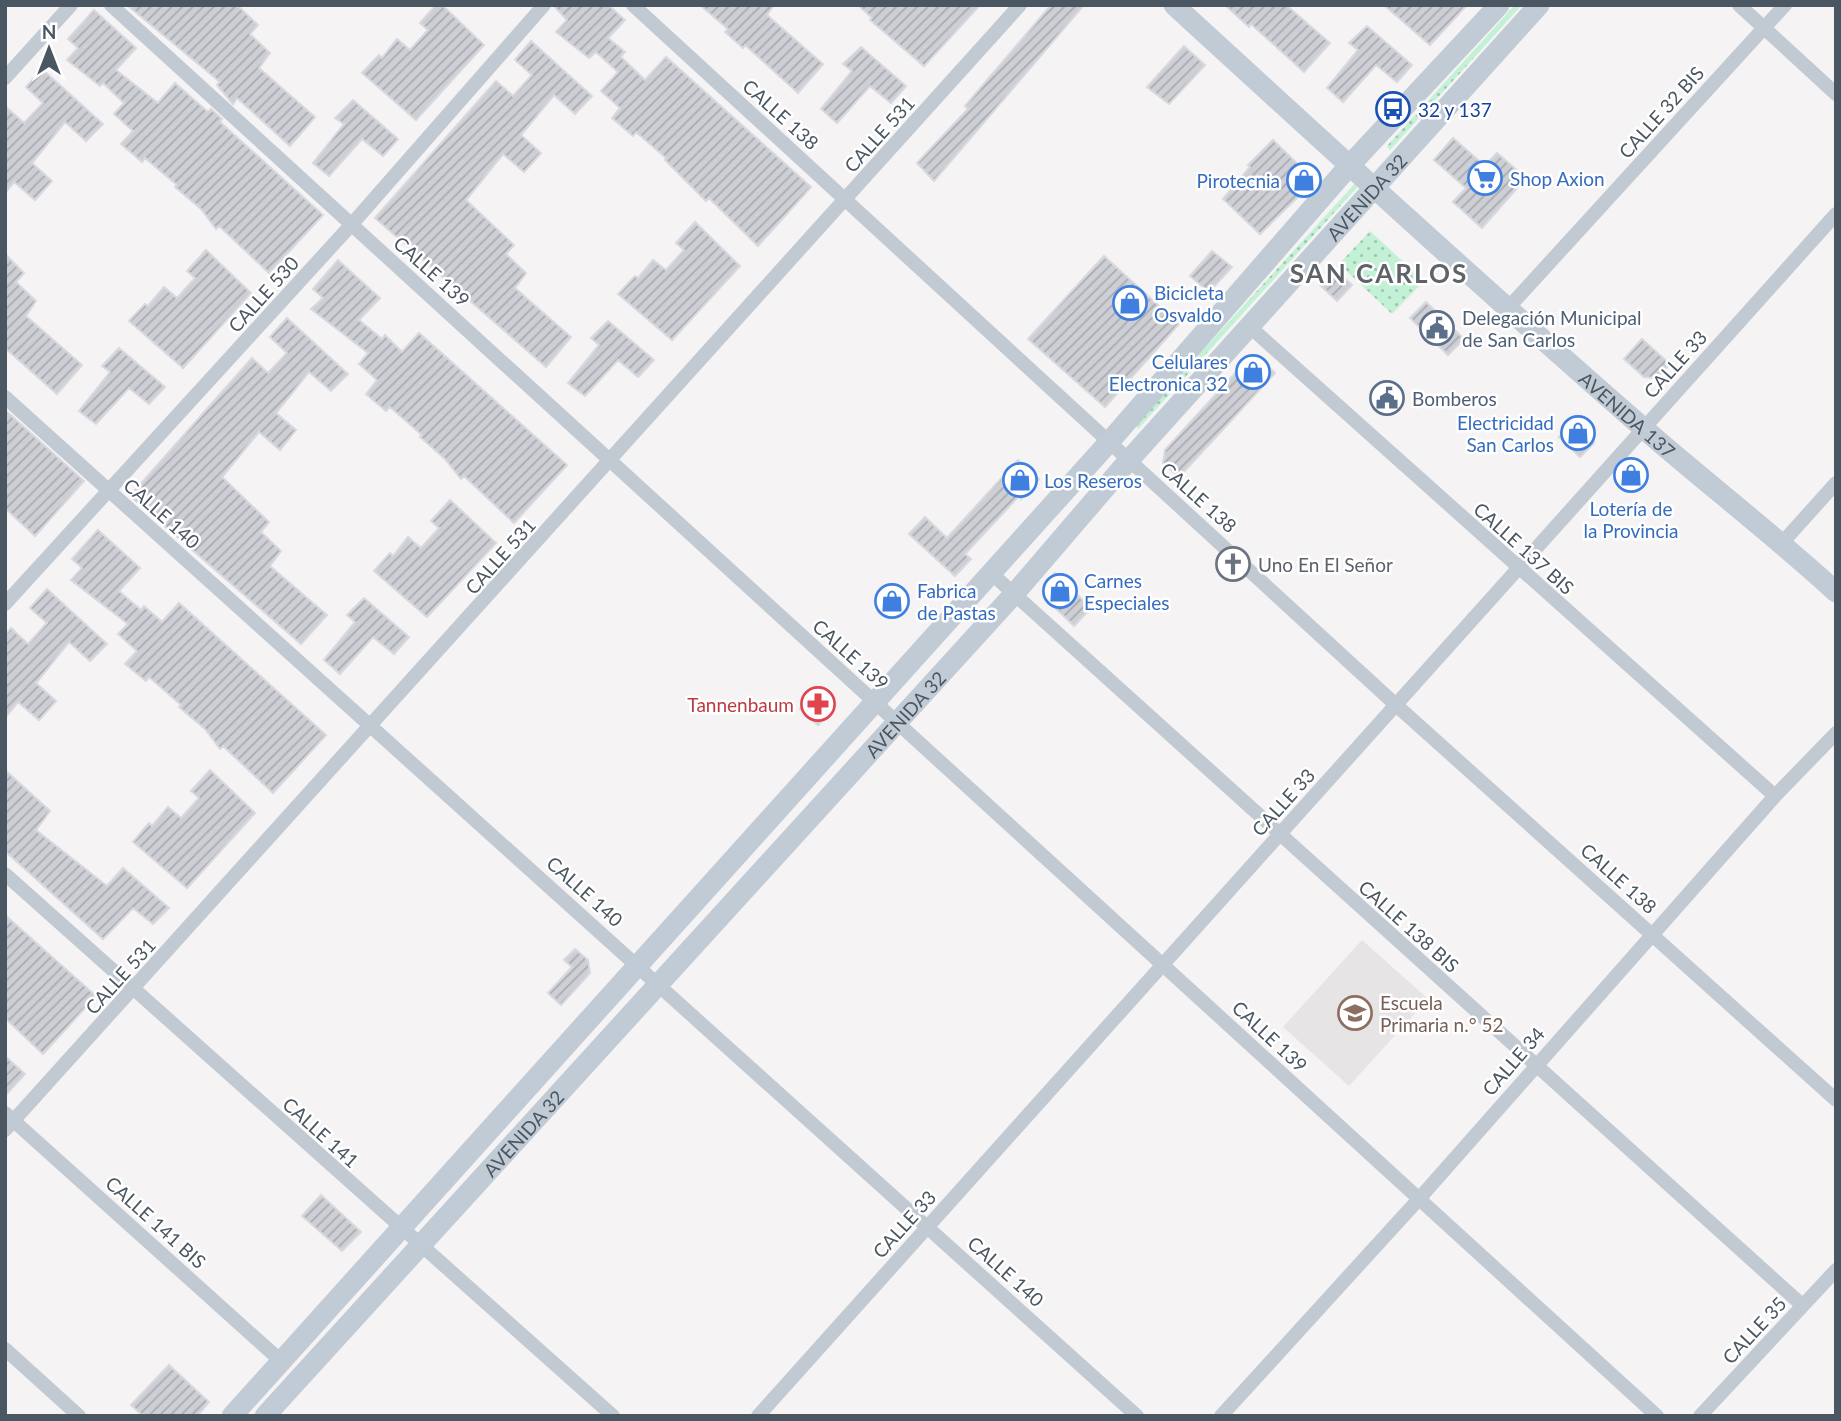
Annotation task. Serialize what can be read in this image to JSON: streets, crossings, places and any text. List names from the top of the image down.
{
  "streets": {
    "main road": ["AVENIDA 32", "AVENIDA 137"],
    "street": [
      "CALLE 32 BIS",
      "CALLE 138",
      "CALLE 531",
      "CALLE 139",
      "CALLE 530",
      "CALLE 33",
      "CALLE 140",
      "CALLE 137 BIS",
      "CALLE 138 BIS",
      "CALLE 34",
      "CALLE 141",
      "CALLE 141 BIS",
      "CALLE 35"
    ]
  },
  "crossings": [
    ["CALLE 32 BIS", "AVENIDA 137"],
    ["CALLE 138", "CALLE 531"],
    ["CALLE 138", "AVENIDA 32"],
    ["CALLE 138", "CALLE 33"],
    ["CALLE 138", "CALLE 34"],
    ["CALLE 531", "CALLE 139"],
    ["CALLE 531", "CALLE 140"],
    ["CALLE 531", "CALLE 141"],
    ["CALLE 531", "CALLE 141 BIS"],
    ["AVENIDA 32", "CALLE 139"],
    ["AVENIDA 32", "AVENIDA 137"],
    ["AVENIDA 32", "CALLE 140"],
    ["AVENIDA 32", "CALLE 137 BIS"],
    ["AVENIDA 32", "CALLE 138 BIS"],
    ["AVENIDA 32", "CALLE 141"],
    ["AVENIDA 32", "CALLE 141 BIS"],
    ["CALLE 139", "CALLE 530"],
    ["CALLE 139", "CALLE 33"],
    ["CALLE 139", "CALLE 34"],
    ["CALLE 530", "CALLE 140"],
    ["CALLE 33", "AVENIDA 137"],
    ["CALLE 33", "CALLE 140"],
    ["CALLE 33", "CALLE 137 BIS"],
    ["CALLE 33", "CALLE 138 BIS"],
    ["CALLE 137 BIS", "CALLE 34"],
    ["CALLE 138 BIS", "CALLE 34"],
    ["CALLE 138 BIS", "CALLE 35"]
  ],
  "districts": ["SAN CARLOS"],
  "places": {
    "bus stop": ["32 y 137"],
    "supermarket": ["Shop Axion"],
    "shop": [
      "Pirotecnia",
      "Bicicleta Osvaldo",
      "Celulares Electronica 32",
      "Electricidad San Carlos",
      "Lotería de la Provincia",
      "Los Reseros",
      "Carnes Especiales",
      "Fabrica de Pastas"
    ],
    "public building": ["Delegación Municipal de San Carlos", "Bomberos"],
    "church": ["Uno En El Señor"],
    "pharmacy": ["Tannenbaum"],
    "school or university": ["Escuela Primaria n.° 52"]
  },
  "north": "top"
}
